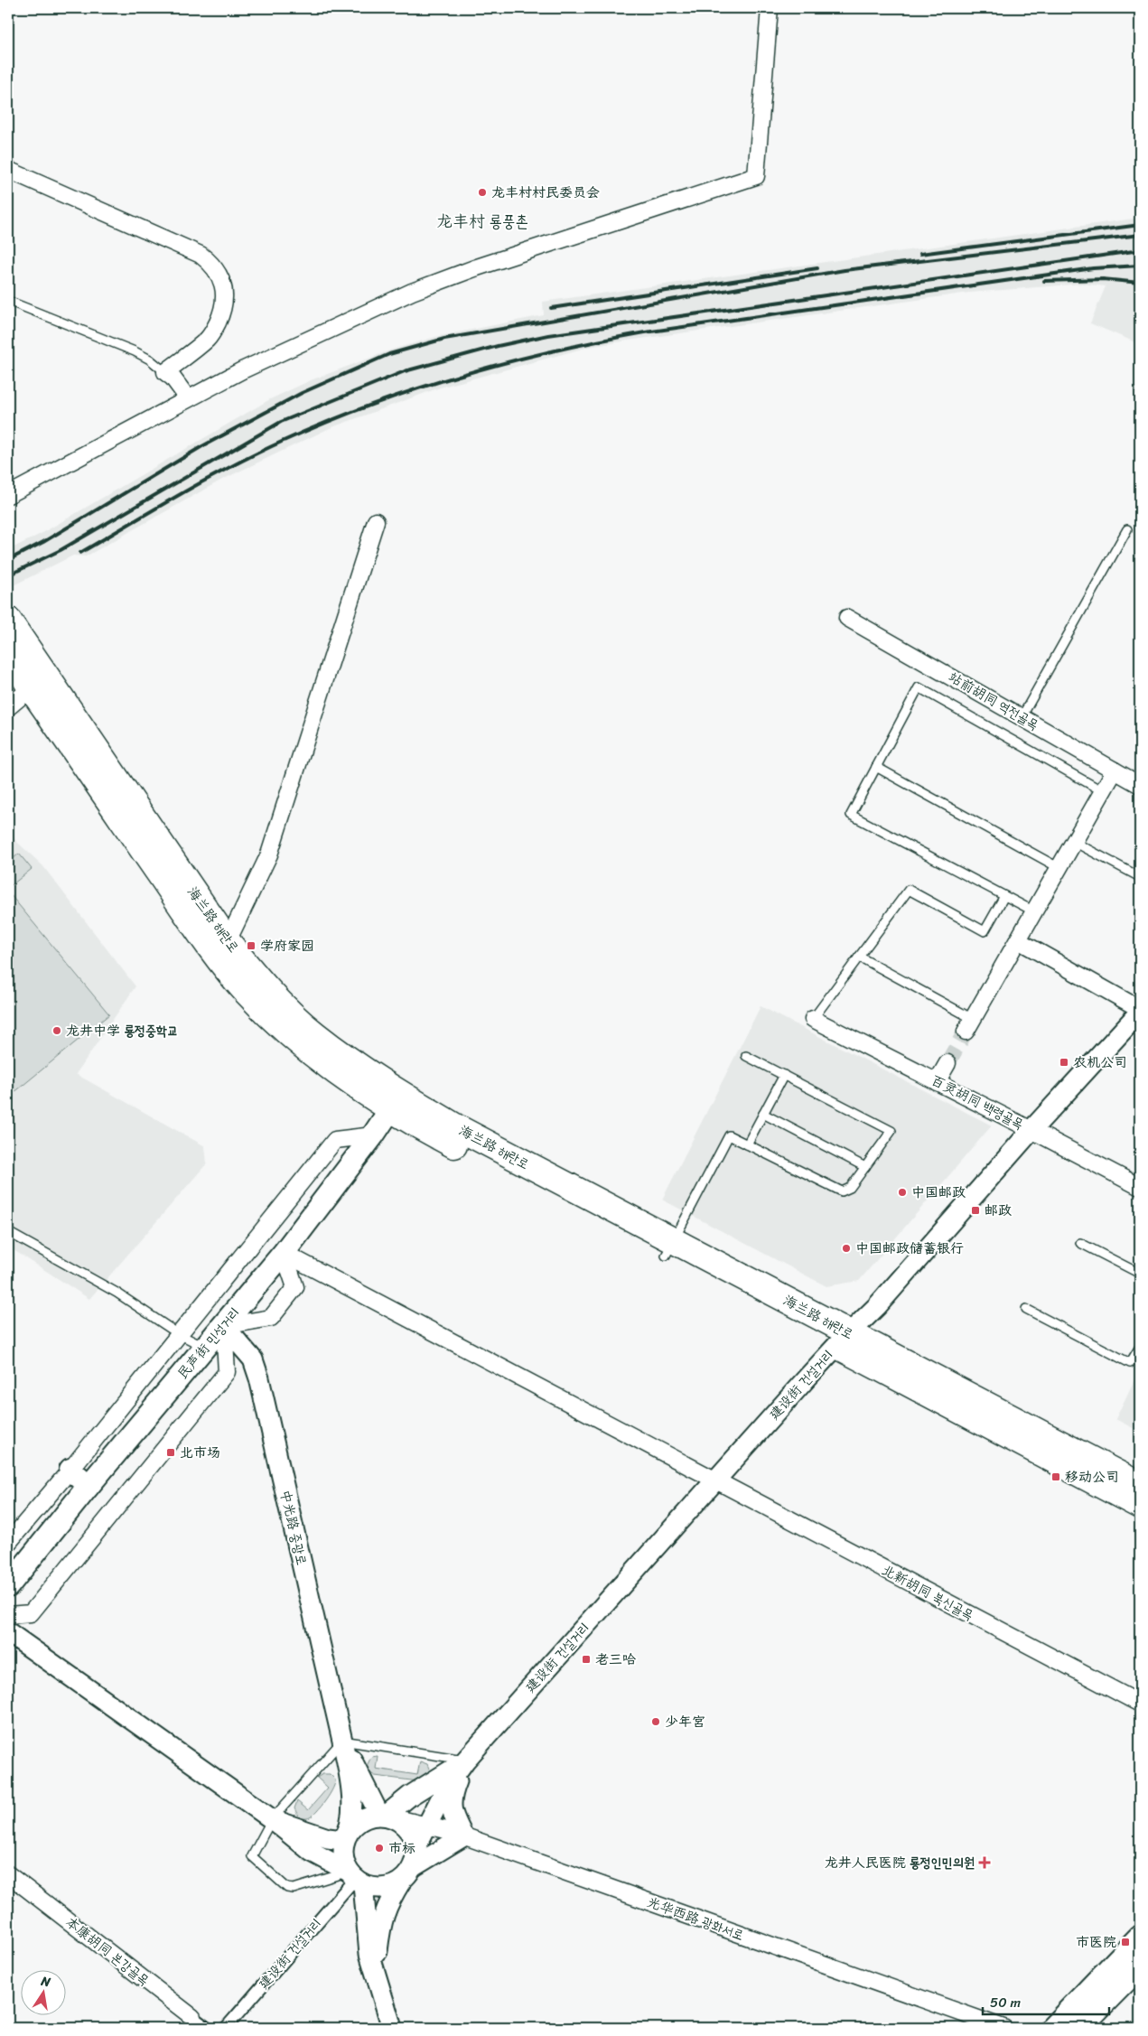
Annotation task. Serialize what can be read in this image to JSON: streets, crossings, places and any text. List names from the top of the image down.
{
  "streets": {
    "highway": ["海兰路 해란로"],
    "main road": ["民声街 민성거리"],
    "street": [
      "站前胡同 역전골목",
      "百灵胡同 백령골목",
      "建设街 건설거리",
      "中光路 중광로",
      "北新胡同 북신골목",
      "光华西路 광화서로",
      "本康胡同 본강골목"
    ]
  },
  "crossings": [
    ["海兰路 해란로", "民声街 민성거리"],
    ["海兰路 해란로", "建设街 건설거리"],
    ["百灵胡同 백령골목", "建设街 건설거리"],
    ["民声街 민성거리", "中光路 중광로"],
    ["民声街 민성거리", "北新胡同 북신골목"],
    ["建设街 건설거리", "中光路 중광로"],
    ["建设街 건설거리", "北新胡同 북신골목"],
    ["建设街 건설거리", "光华西路 광화서로"],
    ["中光路 중광로", "光华西路 광화서로"]
  ],
  "districts": ["龙丰村 룡풍촌"],
  "places": {
    "other": [
      "龙丰村村民委员会",
      "龙井中学 룡정중학교",
      "中国邮政",
      "中国邮政储蓄银行",
      "少年宫",
      "市标"
    ],
    "transit": [
      "学府家园",
      "农机公司",
      "邮政",
      "北市场",
      "移动公司",
      "老三哈",
      "市医院"
    ],
    "health": ["龙井人民医院 룡정인민의원"]
  },
  "scale_bar": "50 m",
  "north": "top"
}
